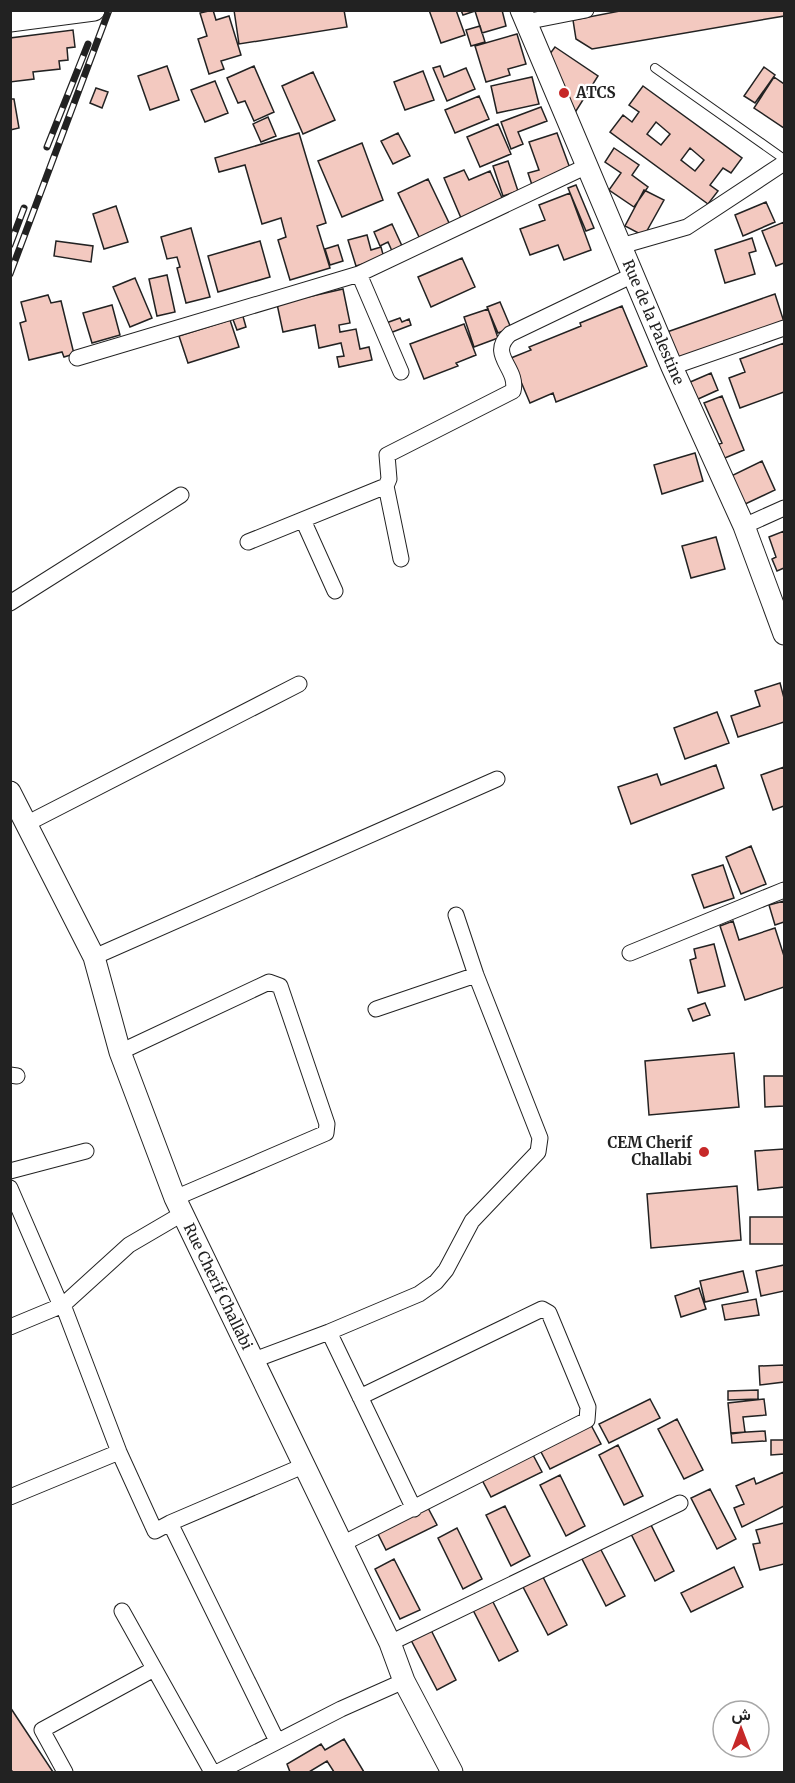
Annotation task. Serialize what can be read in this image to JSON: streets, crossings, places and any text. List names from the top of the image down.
{
  "streets": {
    "street": ["Rue de la Palestine", "Rue Cherif Challabi"]
  },
  "places": ["ATCS", "CEM Cherif Challabi"],
  "north": "top"
}
